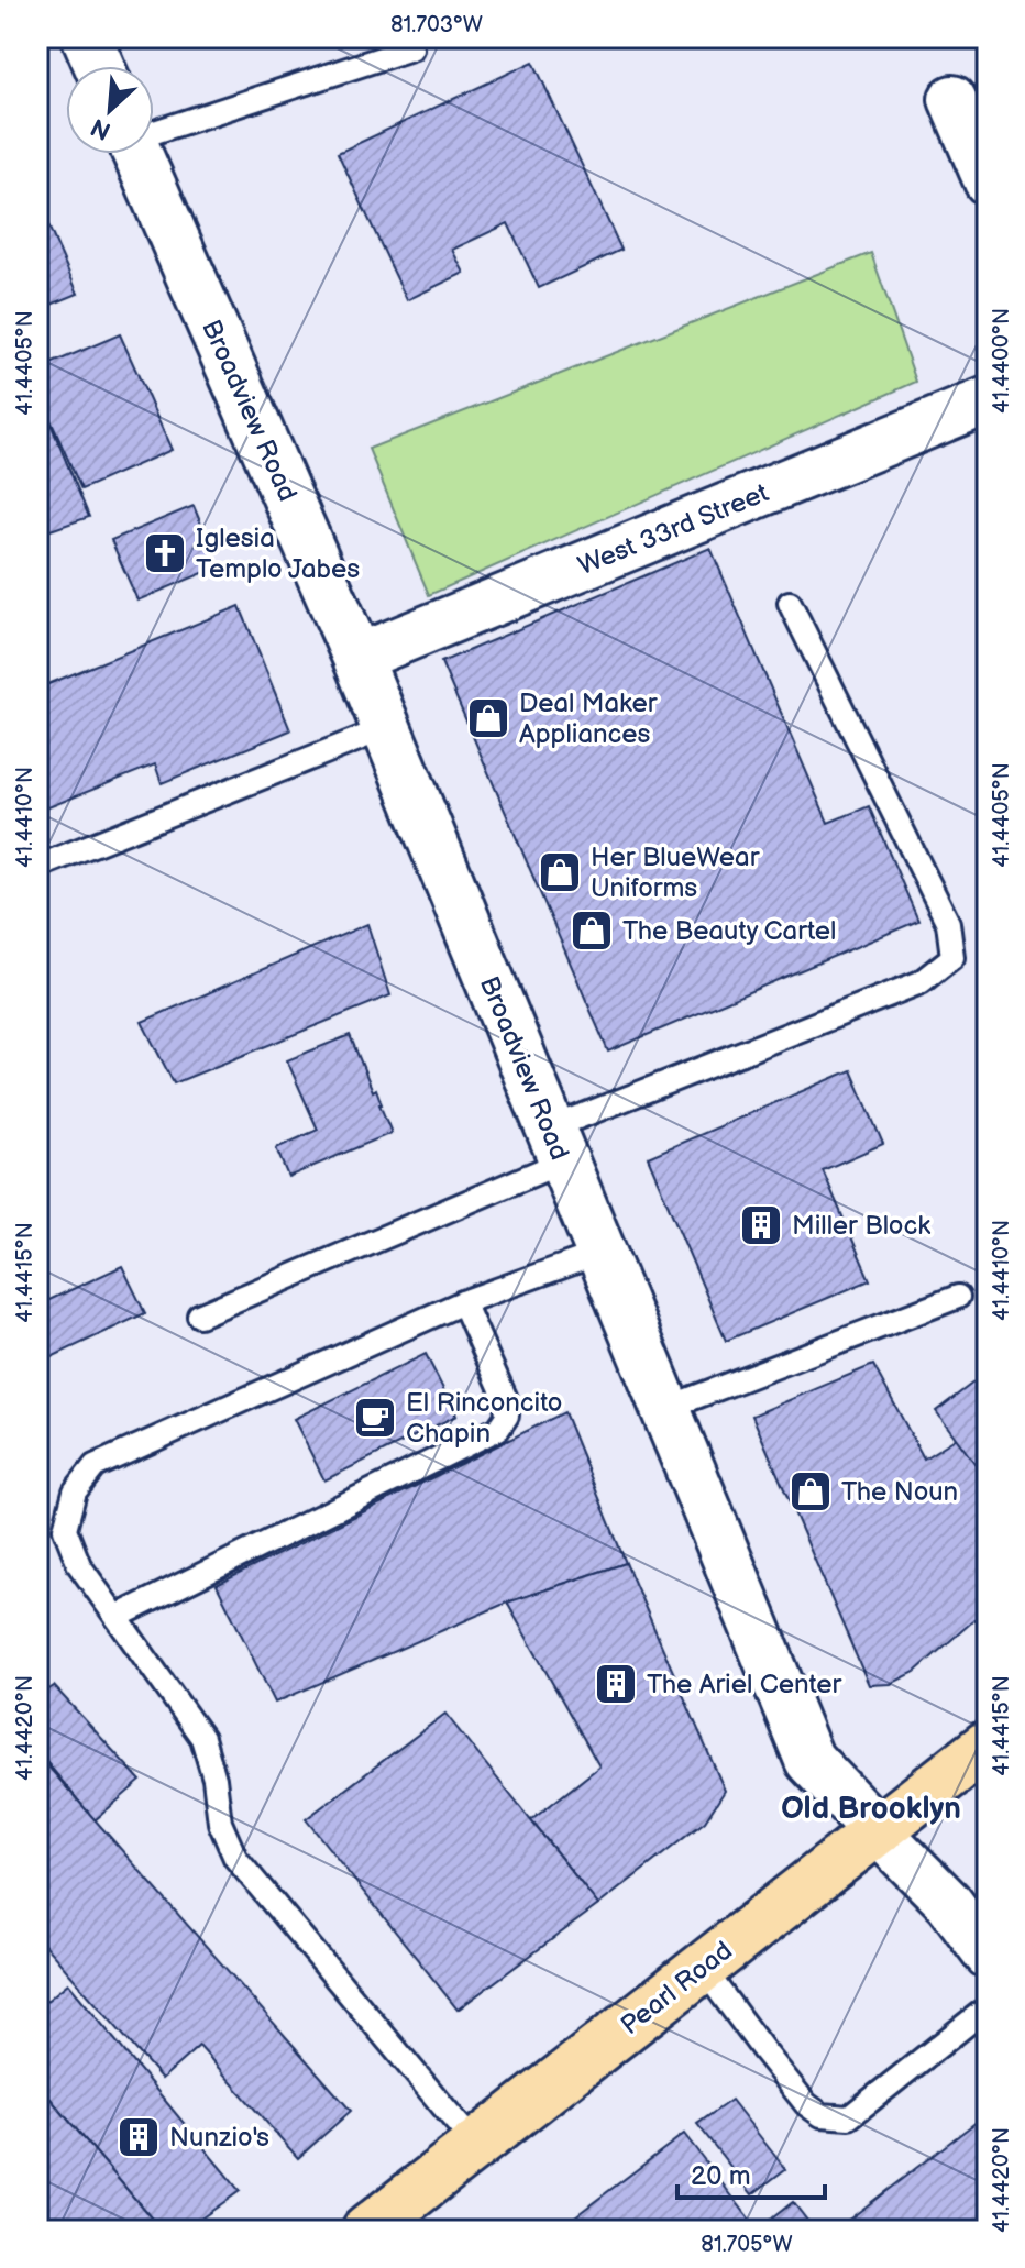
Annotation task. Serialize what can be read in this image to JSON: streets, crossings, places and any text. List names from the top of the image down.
{
  "streets": {
    "main road": ["Broadview Road", "Pearl Road"],
    "street": ["West 33rd Street"]
  },
  "crossings": [
    ["Broadview Road", "West 33rd Street"],
    ["Broadview Road", "Pearl Road"]
  ],
  "districts": ["Old Brooklyn"],
  "places": {
    "church": ["Iglesia Templo Jabes"],
    "shop": [
      "Deal Maker Appliances",
      "Her BlueWear Uniforms",
      "The Beauty Cartel",
      "The Noun"
    ],
    "building": ["Miller Block", "The Ariel Center", "Nunzio's"],
    "cafe": ["El Rinconcito Chapin"]
  },
  "scale_bar": "20 m",
  "north": "bottom left",
  "coordinates": [
    "81.703°W",
    "41.4400°N",
    "41.4405°N",
    "41.4410°N",
    "41.4415°N",
    "41.4420°N",
    "81.705°W"
  ]
}
